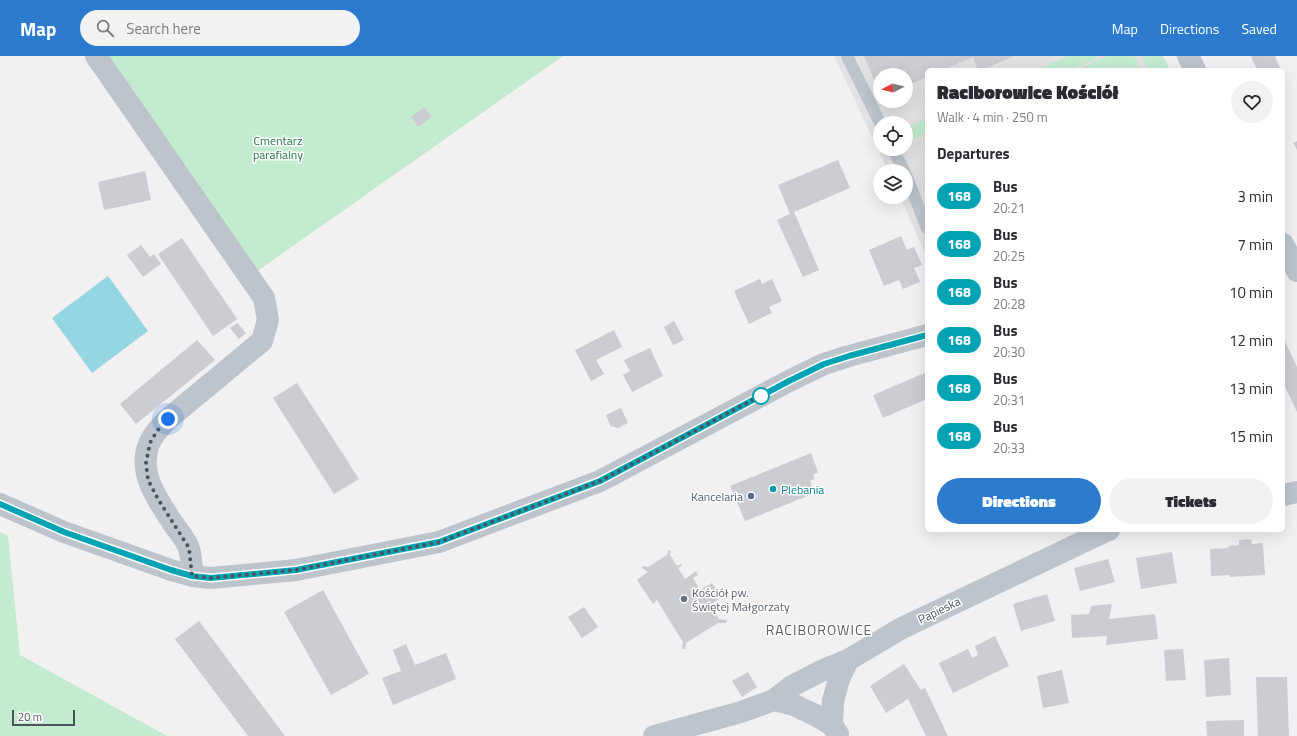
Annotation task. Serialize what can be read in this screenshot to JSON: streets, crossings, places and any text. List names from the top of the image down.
{
  "streets": {
    "street": ["Papieska"]
  },
  "districts": ["RACIBOROWICE"],
  "parks": ["Cmentarz parafialny"],
  "places": ["Plebania", "Kancelaria", "Kościół pw. Świętej Małgorzaty"],
  "lines": ["bus line 168"],
  "scale_bar": "20 m",
  "north": "left",
  "page": {
    "header": "Map",
    "search": "Search here",
    "nav": ["Map", "Directions", "Saved"],
    "heading": [
      ["Raciborowice Kościół", "Walk · 4 min · 250 m"],
      "Departures"
    ],
    "list": [
      {
        "mark": "168",
        "name": "Bus",
        "note": "20:21",
        "value": "3 min"
      },
      {
        "mark": "168",
        "name": "Bus",
        "note": "20:25",
        "value": "7 min"
      },
      {
        "mark": "168",
        "name": "Bus",
        "note": "20:28",
        "value": "10 min"
      },
      {
        "mark": "168",
        "name": "Bus",
        "note": "20:30",
        "value": "12 min"
      },
      {
        "mark": "168",
        "name": "Bus",
        "note": "20:31",
        "value": "13 min"
      },
      {
        "mark": "168",
        "name": "Bus",
        "note": "20:33",
        "value": "15 min"
      }
    ],
    "buttons": ["Directions", "Tickets"],
    "scale": "20 m"
  }
}
